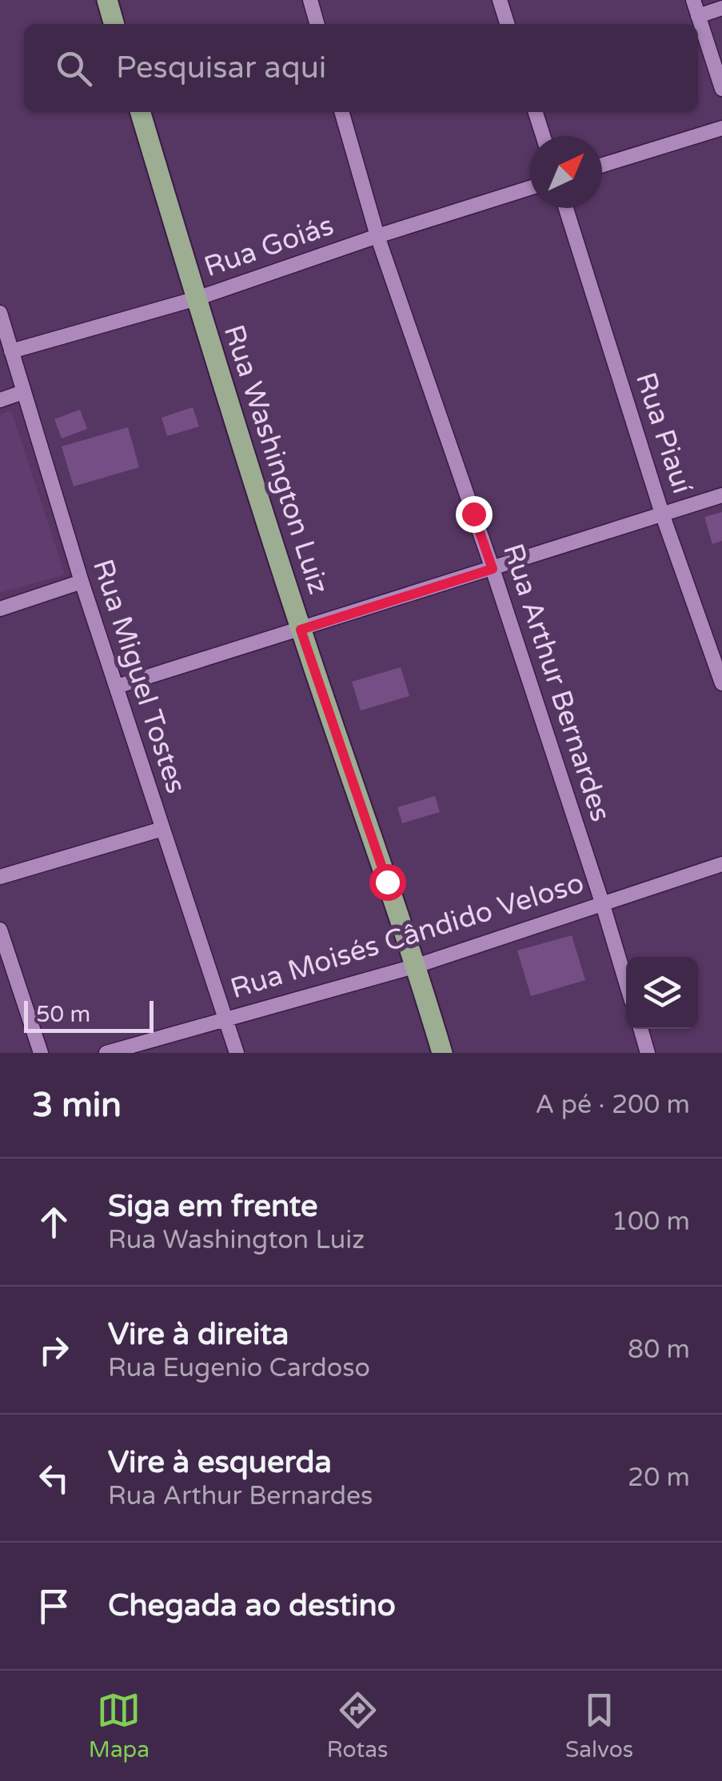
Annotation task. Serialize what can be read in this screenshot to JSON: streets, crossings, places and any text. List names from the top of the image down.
{
  "streets": {
    "main road": ["Rua Washington Luiz"],
    "street": [
      "Rua Goiás",
      "Rua Piauí",
      "Rua Miguel Tostes",
      "Rua Arthur Bernardes",
      "Rua Moisés Cândido Veloso"
    ]
  },
  "crossings": [
    ["Rua Goiás", "Rua Washington Luiz"],
    ["Rua Goiás", "Rua Miguel Tostes"],
    ["Rua Goiás", "Rua Arthur Bernardes"],
    ["Rua Washington Luiz", "Rua Moisés Cândido Veloso"],
    ["Rua Miguel Tostes", "Rua Moisés Cândido Veloso"],
    ["Rua Arthur Bernardes", "Rua Moisés Cândido Veloso"]
  ],
  "scale_bar": "50 m",
  "north": "top right",
  "page": {
    "search": "Pesquisar aqui",
    "scale": "50 m",
    "heading": ["3 min", "A pé · 200 m"],
    "list": [
      ["Siga em frente", "Rua Washington Luiz", "100 m"],
      ["Vire à direita", "Rua Eugenio Cardoso", "80 m"],
      ["Vire à esquerda", "Rua Arthur Bernardes", "20 m"],
      "Chegada ao destino"
    ],
    "nav": ["Mapa", "Rotas", "Salvos"]
  }
}
